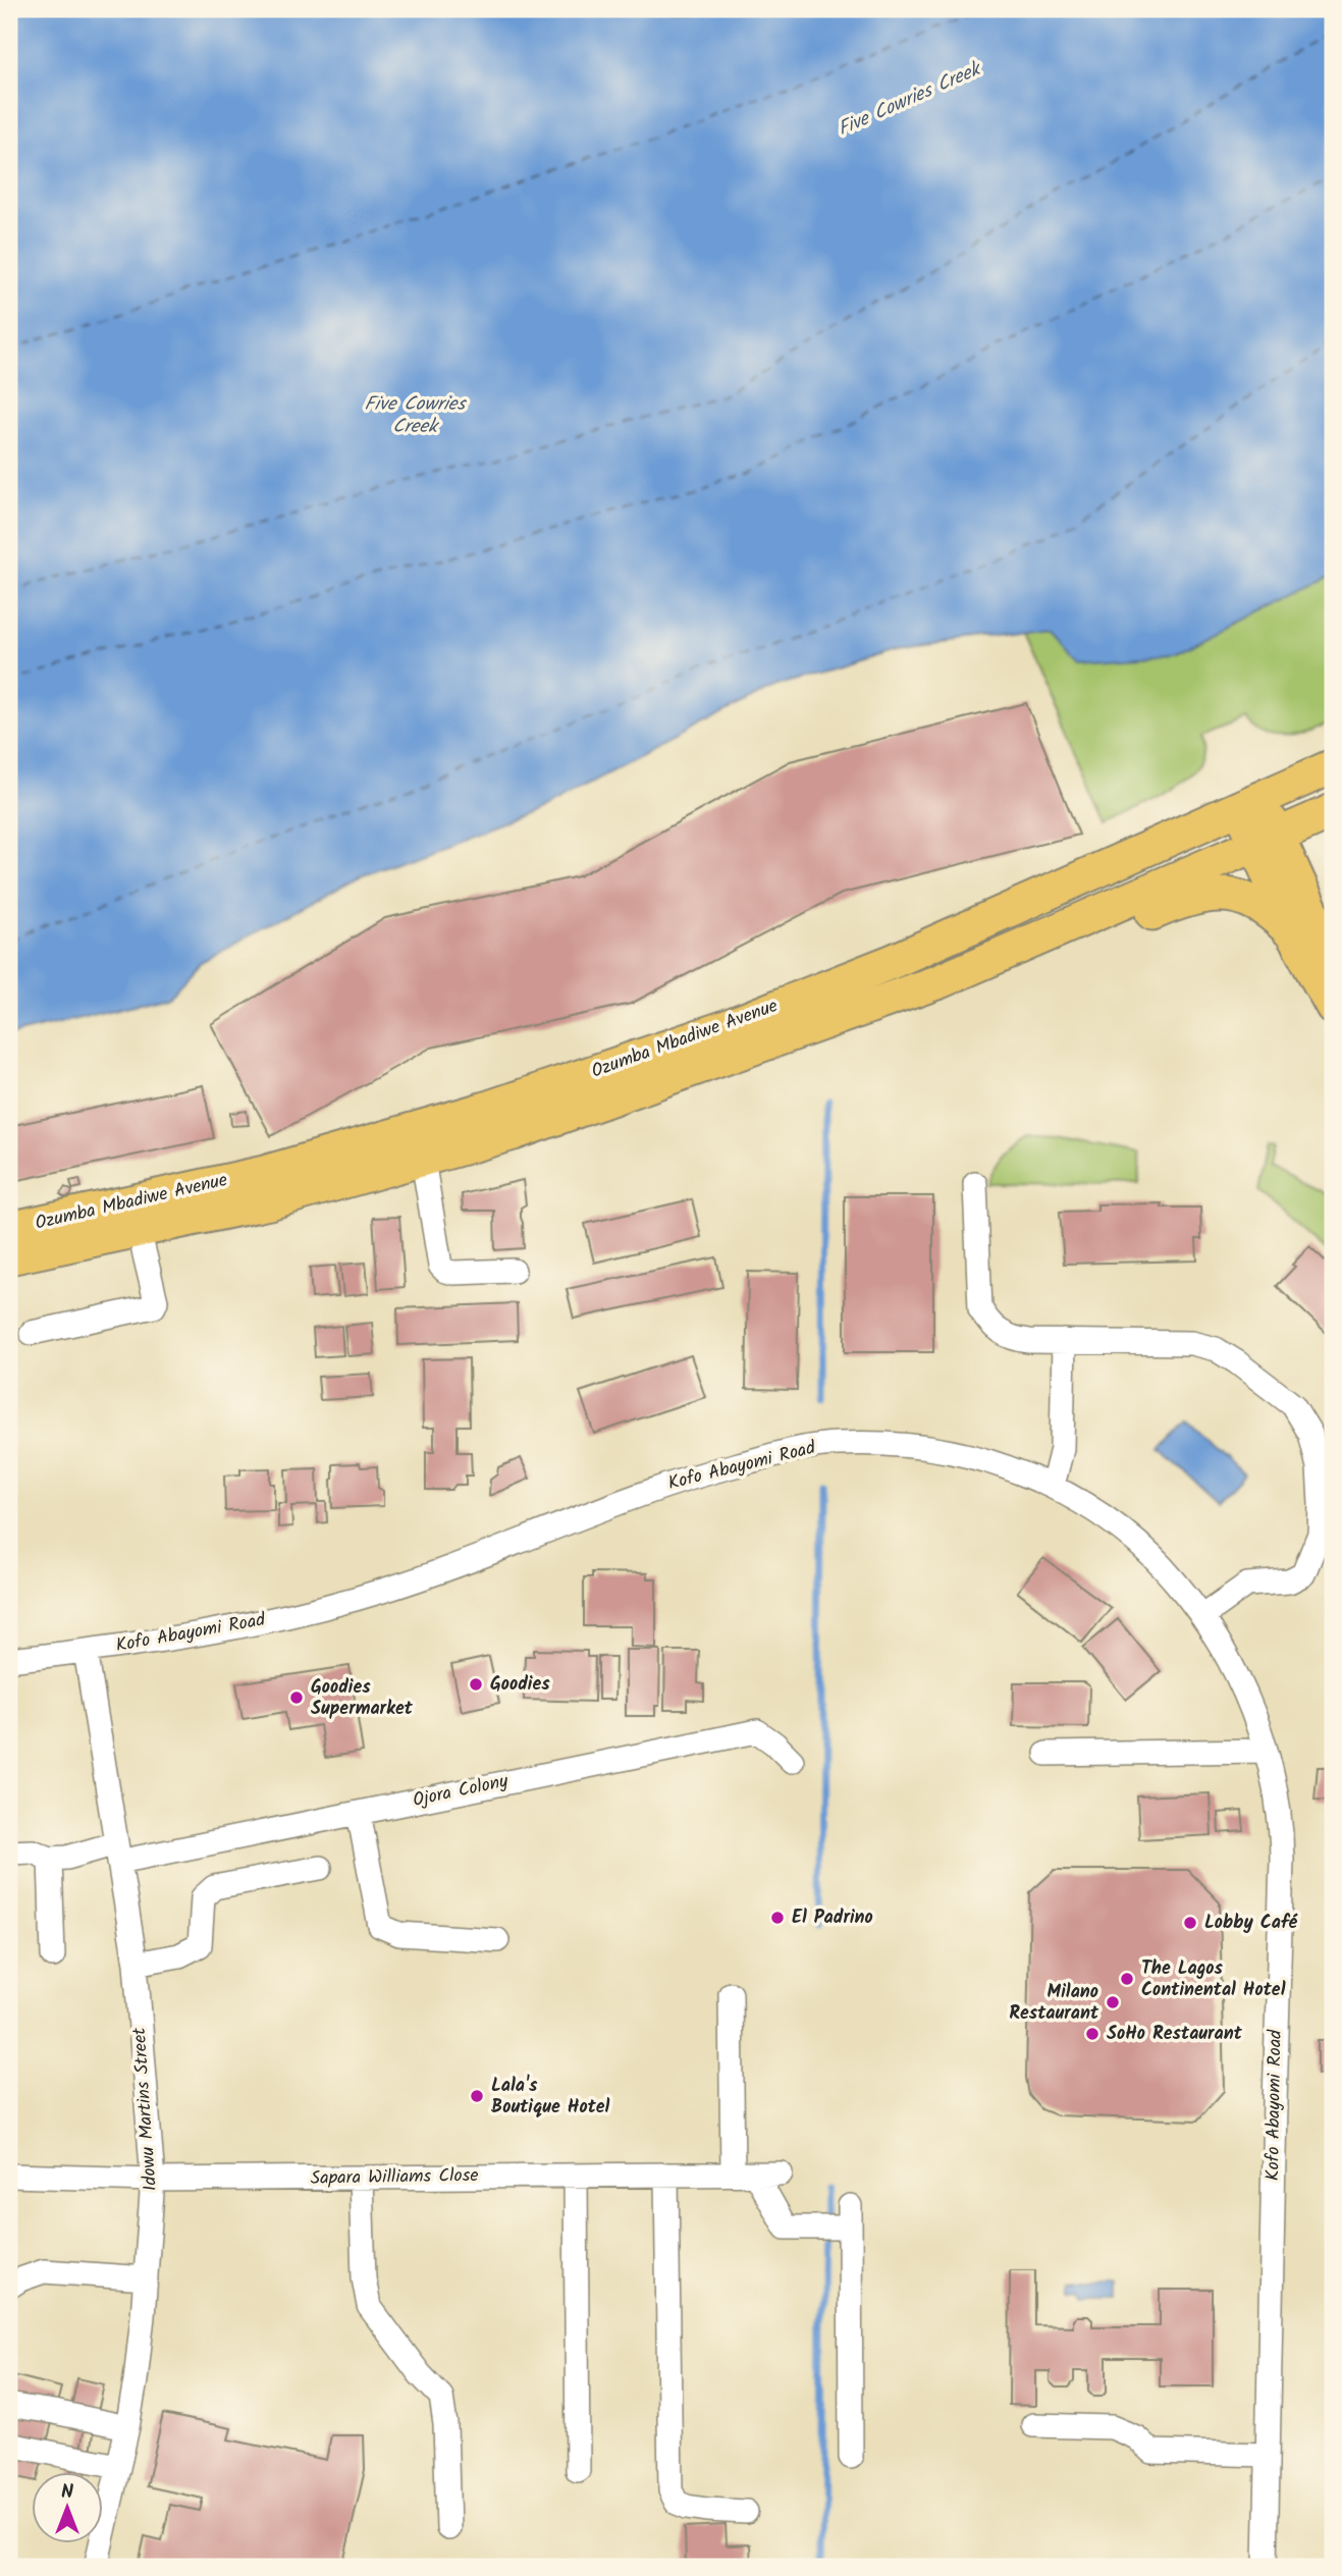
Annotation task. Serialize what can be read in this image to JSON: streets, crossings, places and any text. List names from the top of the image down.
{
  "streets": {
    "highway": ["Ozumba Mbadiwe Avenue"],
    "street": [
      "Kofo Abayomi Road",
      "Ojora Colony",
      "Idowu Martins Street",
      "Sapara Williams Close"
    ]
  },
  "crossings": [
    ["Kofo Abayomi Road", "Idowu Martins Street"],
    ["Ojora Colony", "Idowu Martins Street"],
    ["Idowu Martins Street", "Sapara Williams Close"]
  ],
  "water": ["Five Cowries Creek"],
  "places": [
    "Goodies",
    "Goodies Supermarket",
    "El Padrino",
    "Lobby Café",
    "The Lagos Continental Hotel",
    "Milano Restaurant",
    "SoHo Restaurant",
    "Lala's Boutique Hotel"
  ],
  "north": "top"
}
